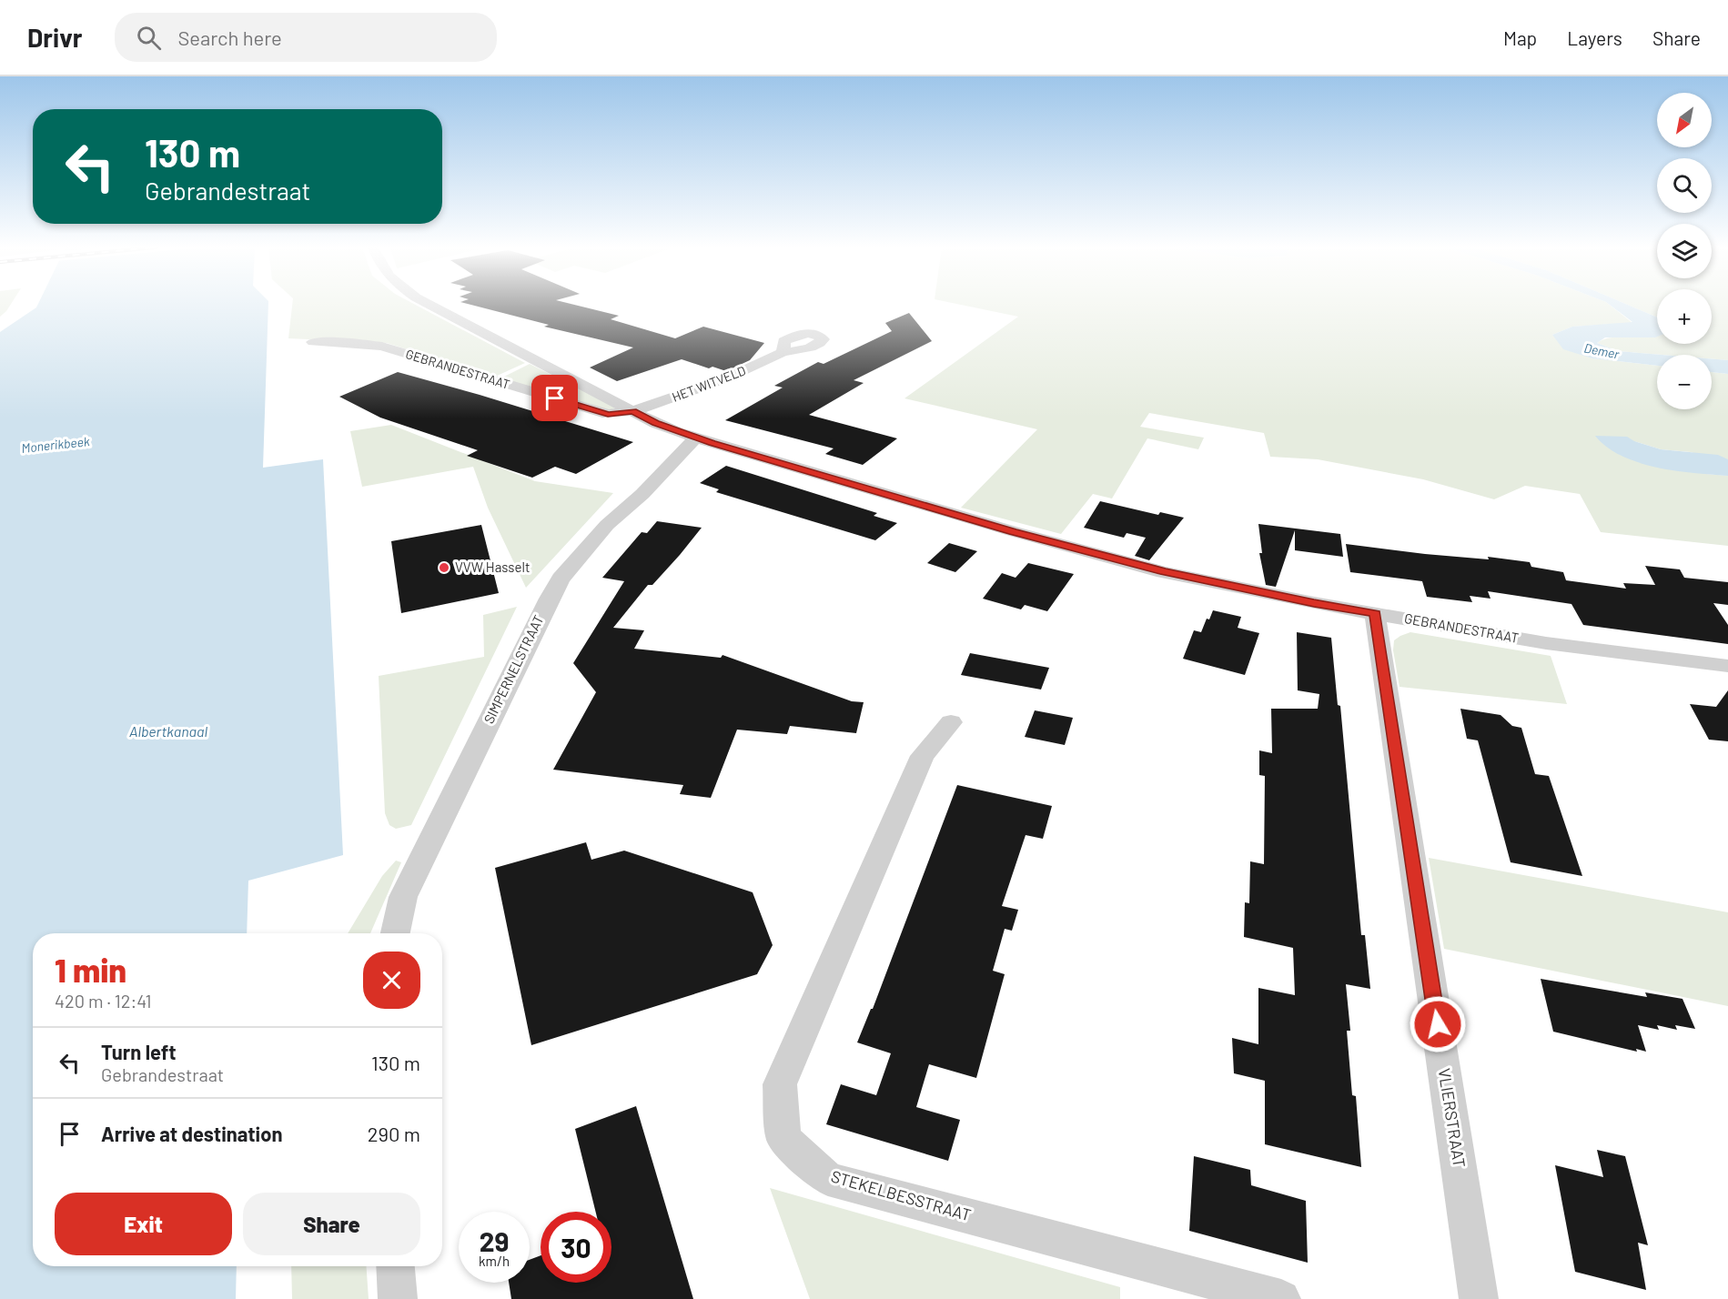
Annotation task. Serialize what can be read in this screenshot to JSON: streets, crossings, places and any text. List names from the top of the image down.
{
  "streets": {
    "street": [
      "GEBRANDESTRAAT",
      "HET WITVELD",
      "SIMPERNELSTRAAT",
      "VLIERSTRAAT",
      "STEKELBESSTRAAT"
    ]
  },
  "crossings": [
    ["GEBRANDESTRAAT", "HET WITVELD"],
    ["GEBRANDESTRAAT", "SIMPERNELSTRAAT"],
    ["GEBRANDESTRAAT", "VLIERSTRAAT"]
  ],
  "water": ["Demer", "Monerikbeek", "Albertkanaal"],
  "places": ["VVW Hasselt"],
  "north": "bottom left",
  "page": {
    "header": "Drivr",
    "search": "Search here",
    "nav": ["Map", "Layers", "Share"],
    "map_buttons": ["+", "−"],
    "turn": ["130 m", "Gebrandestraat"],
    "heading": ["1 min", "420 m · 12:41"],
    "list": [
      {
        "name": "Turn left",
        "note": "Gebrandestraat",
        "value": "130 m"
      },
      {
        "name": "Arrive at destination",
        "value": "290 m"
      }
    ],
    "buttons": ["Exit", "Share"],
    "speed": "29 km/h",
    "limit": "30"
  }
}
